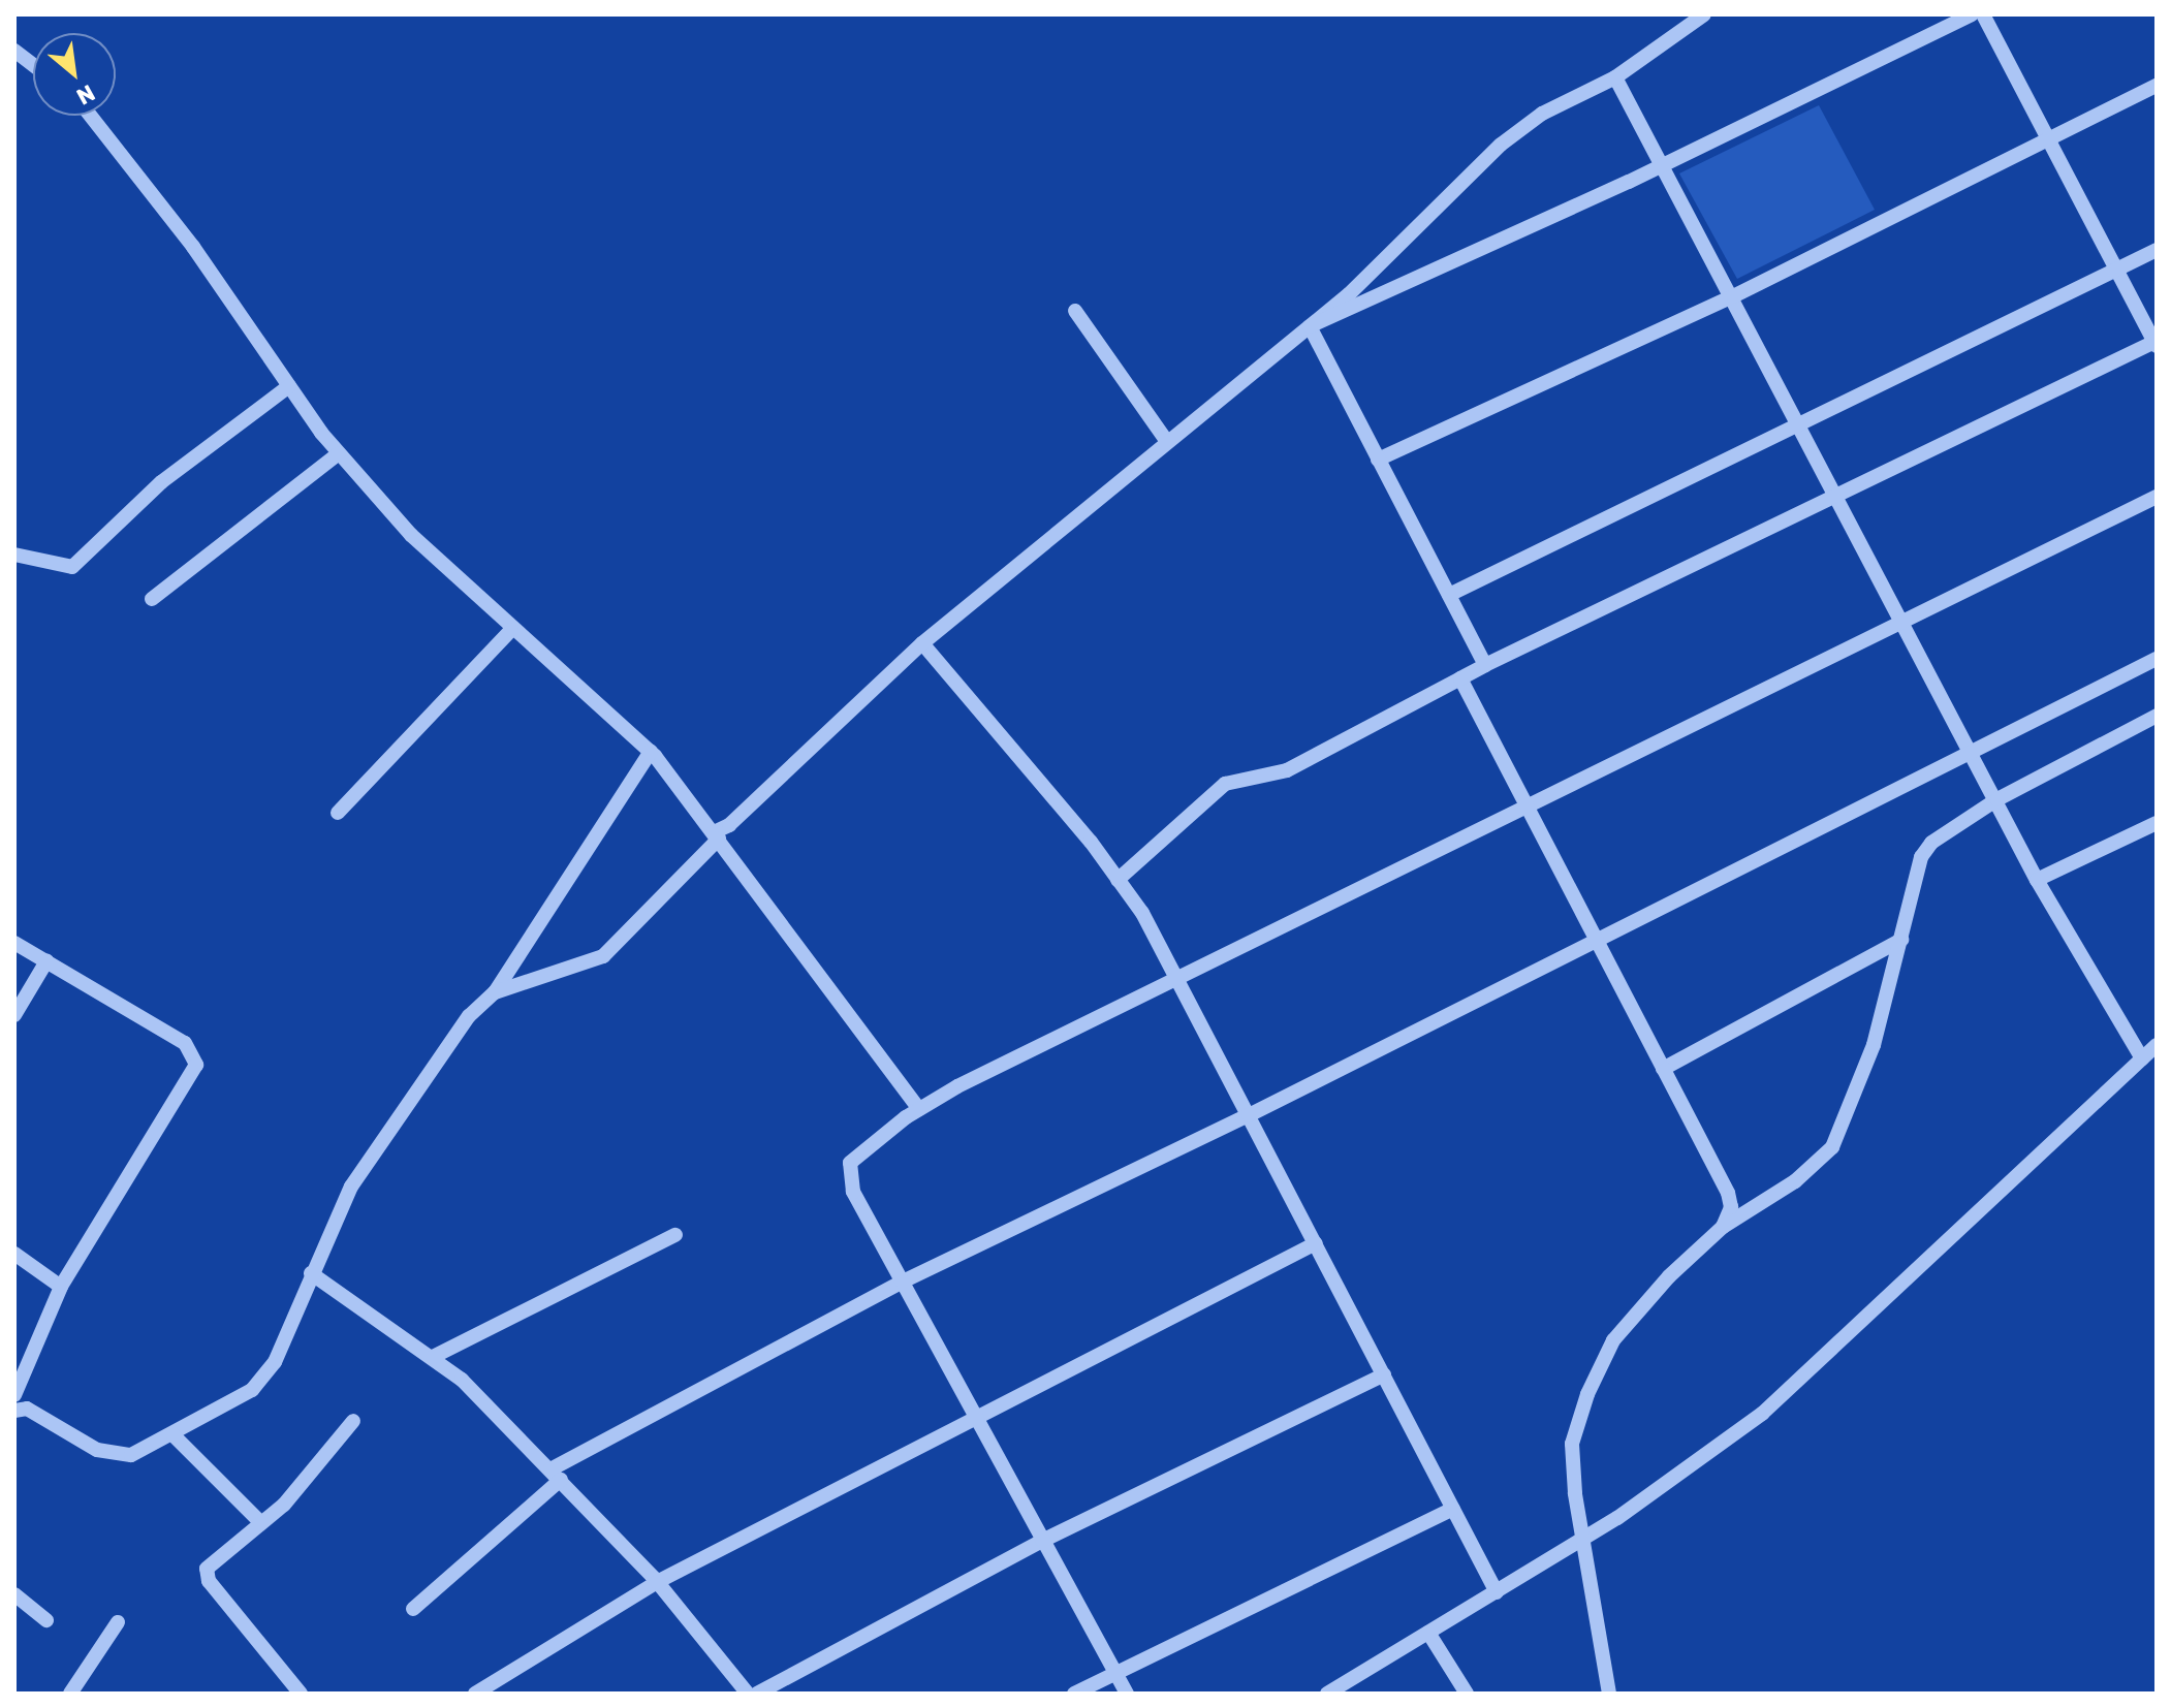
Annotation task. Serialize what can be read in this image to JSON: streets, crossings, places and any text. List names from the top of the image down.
{
  "north": "bottom right"
}
